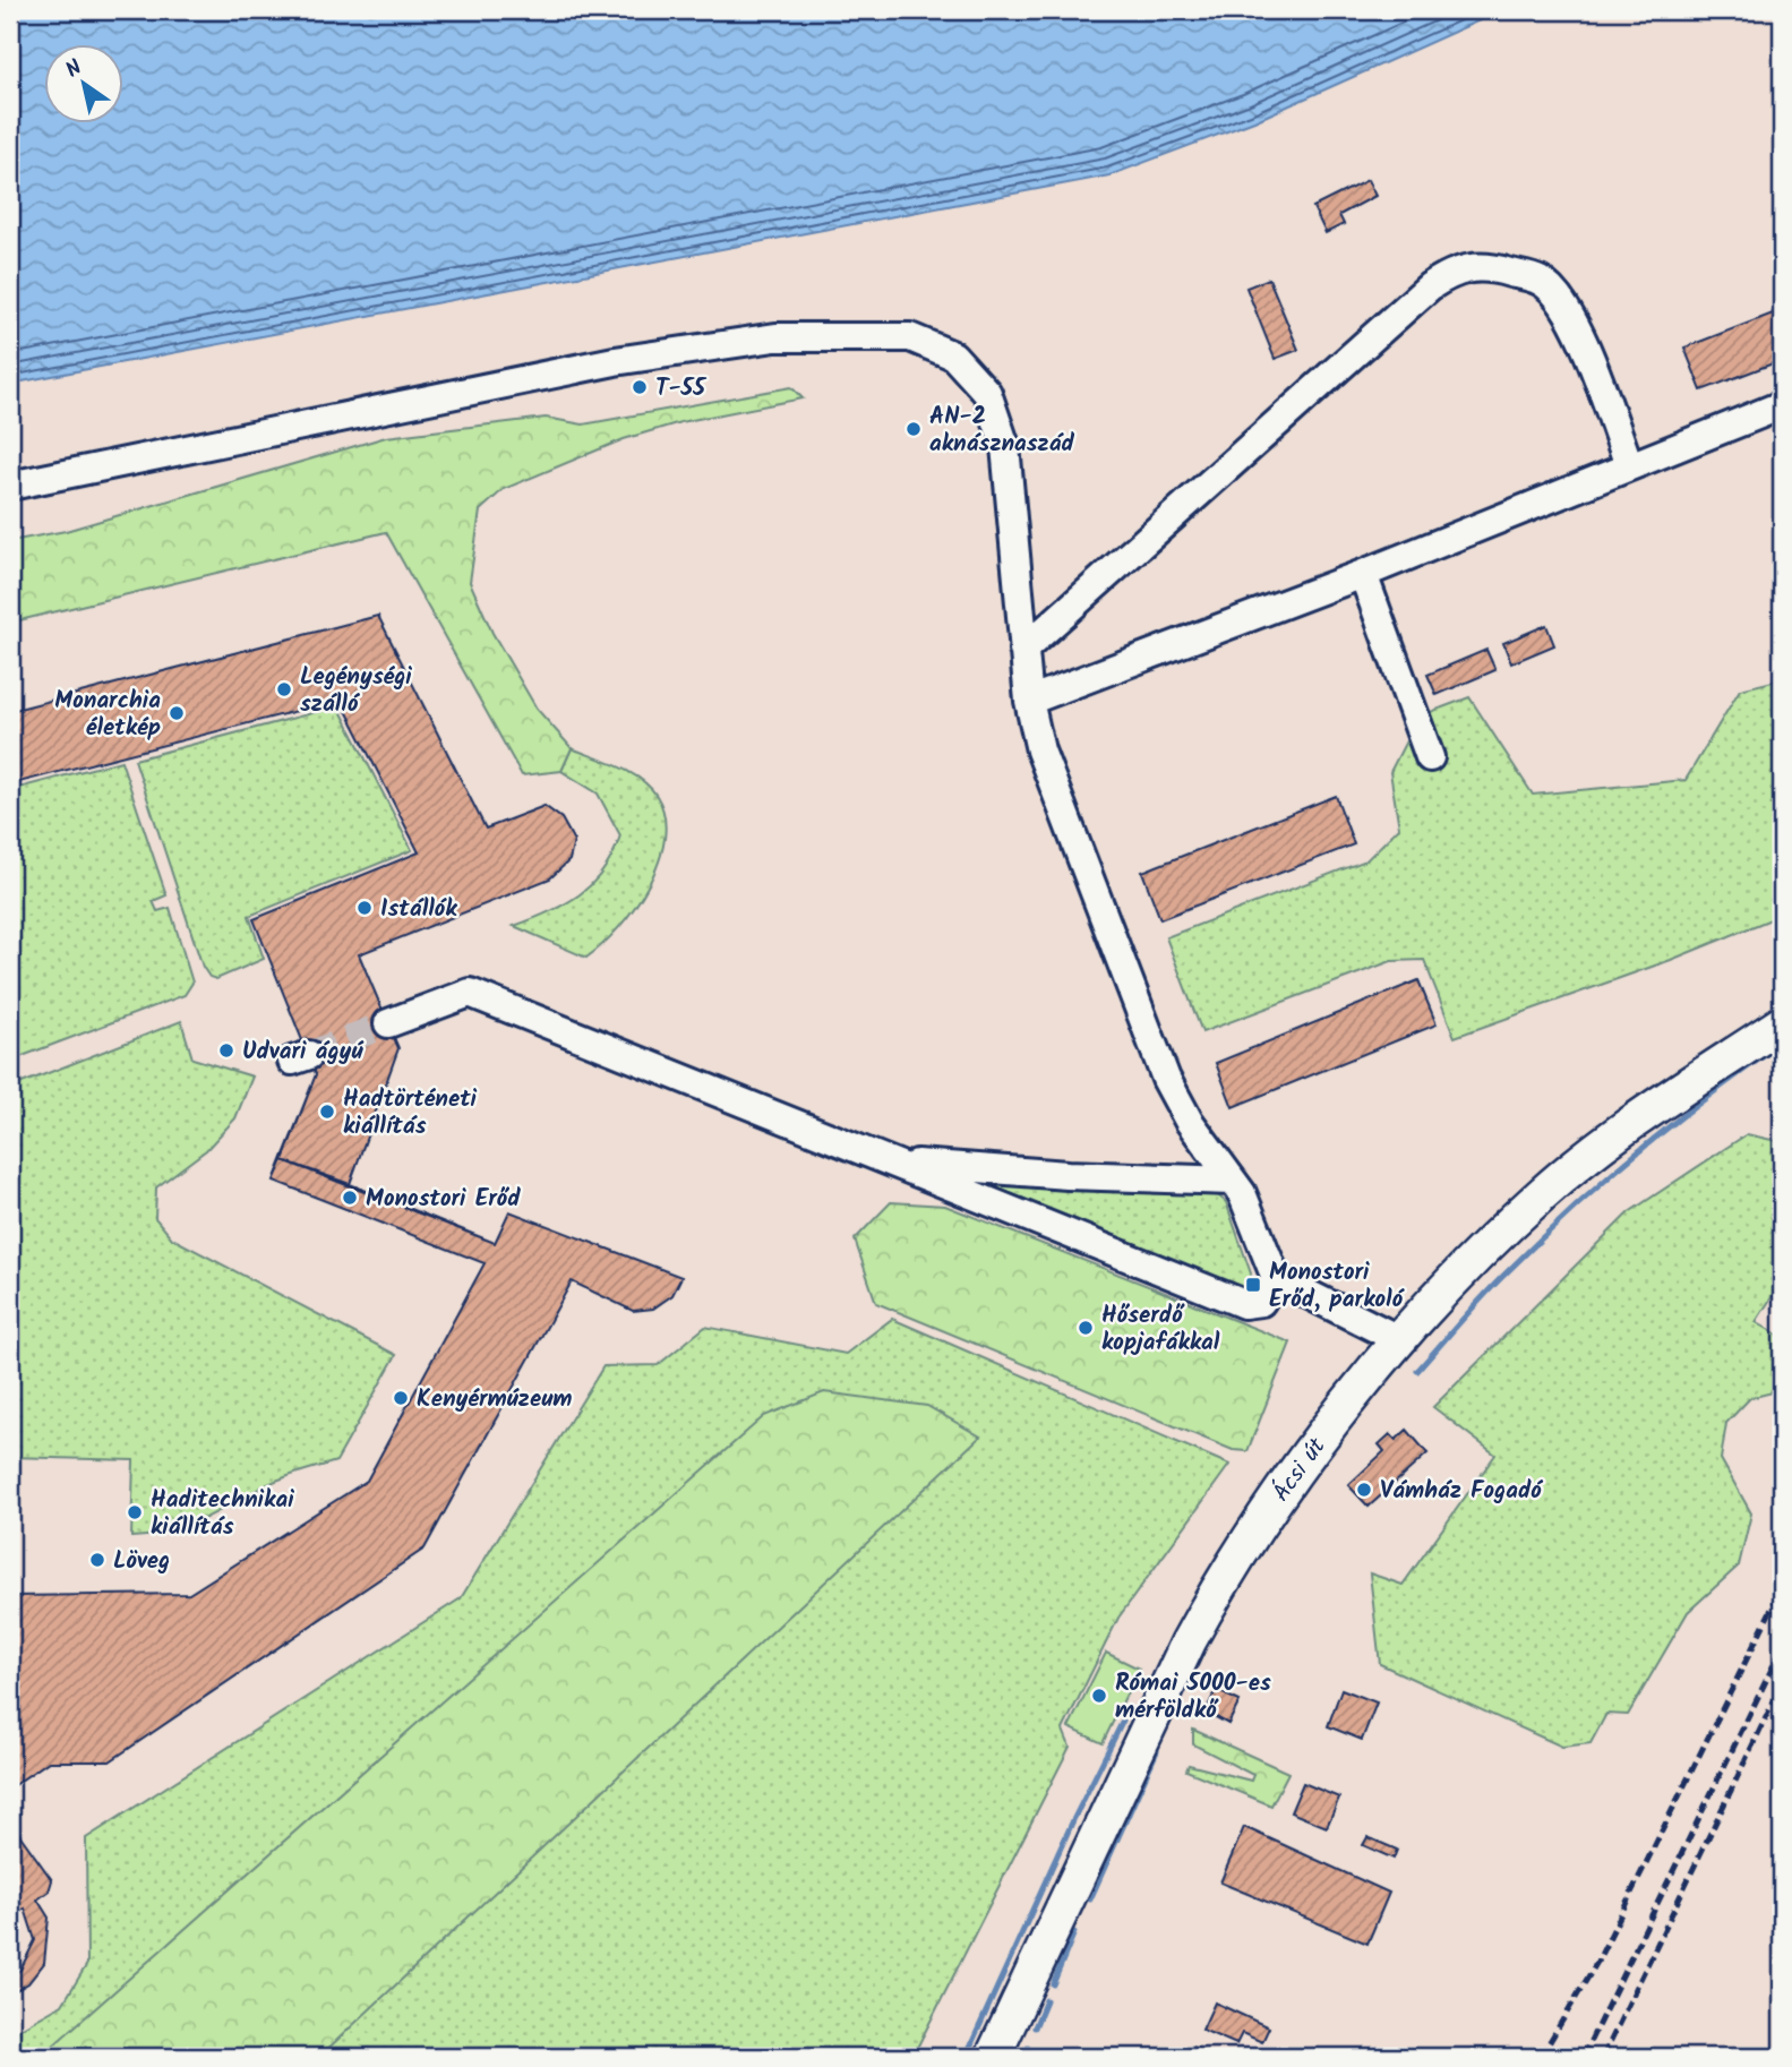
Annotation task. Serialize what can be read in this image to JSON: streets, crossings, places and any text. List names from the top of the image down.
{
  "streets": {
    "main road": ["Ácsi út"]
  },
  "places": {
    "other": [
      "T-55",
      "AN-2 aknásznaszád",
      "Legénységi szálló",
      "Monarchia életkép",
      "Istállók",
      "Udvari ágyú",
      "Hadtörténeti kiállítás",
      "Monostori Erőd",
      "Hőserdő kopjafákkal",
      "Kenyérmúzeum",
      "Vámház Fogadó",
      "Haditechnikai kiállítás",
      "Löveg",
      "Római 5000-es mérföldkő"
    ],
    "transit": ["Monostori Erőd, parkoló"]
  },
  "north": "top left"
}
